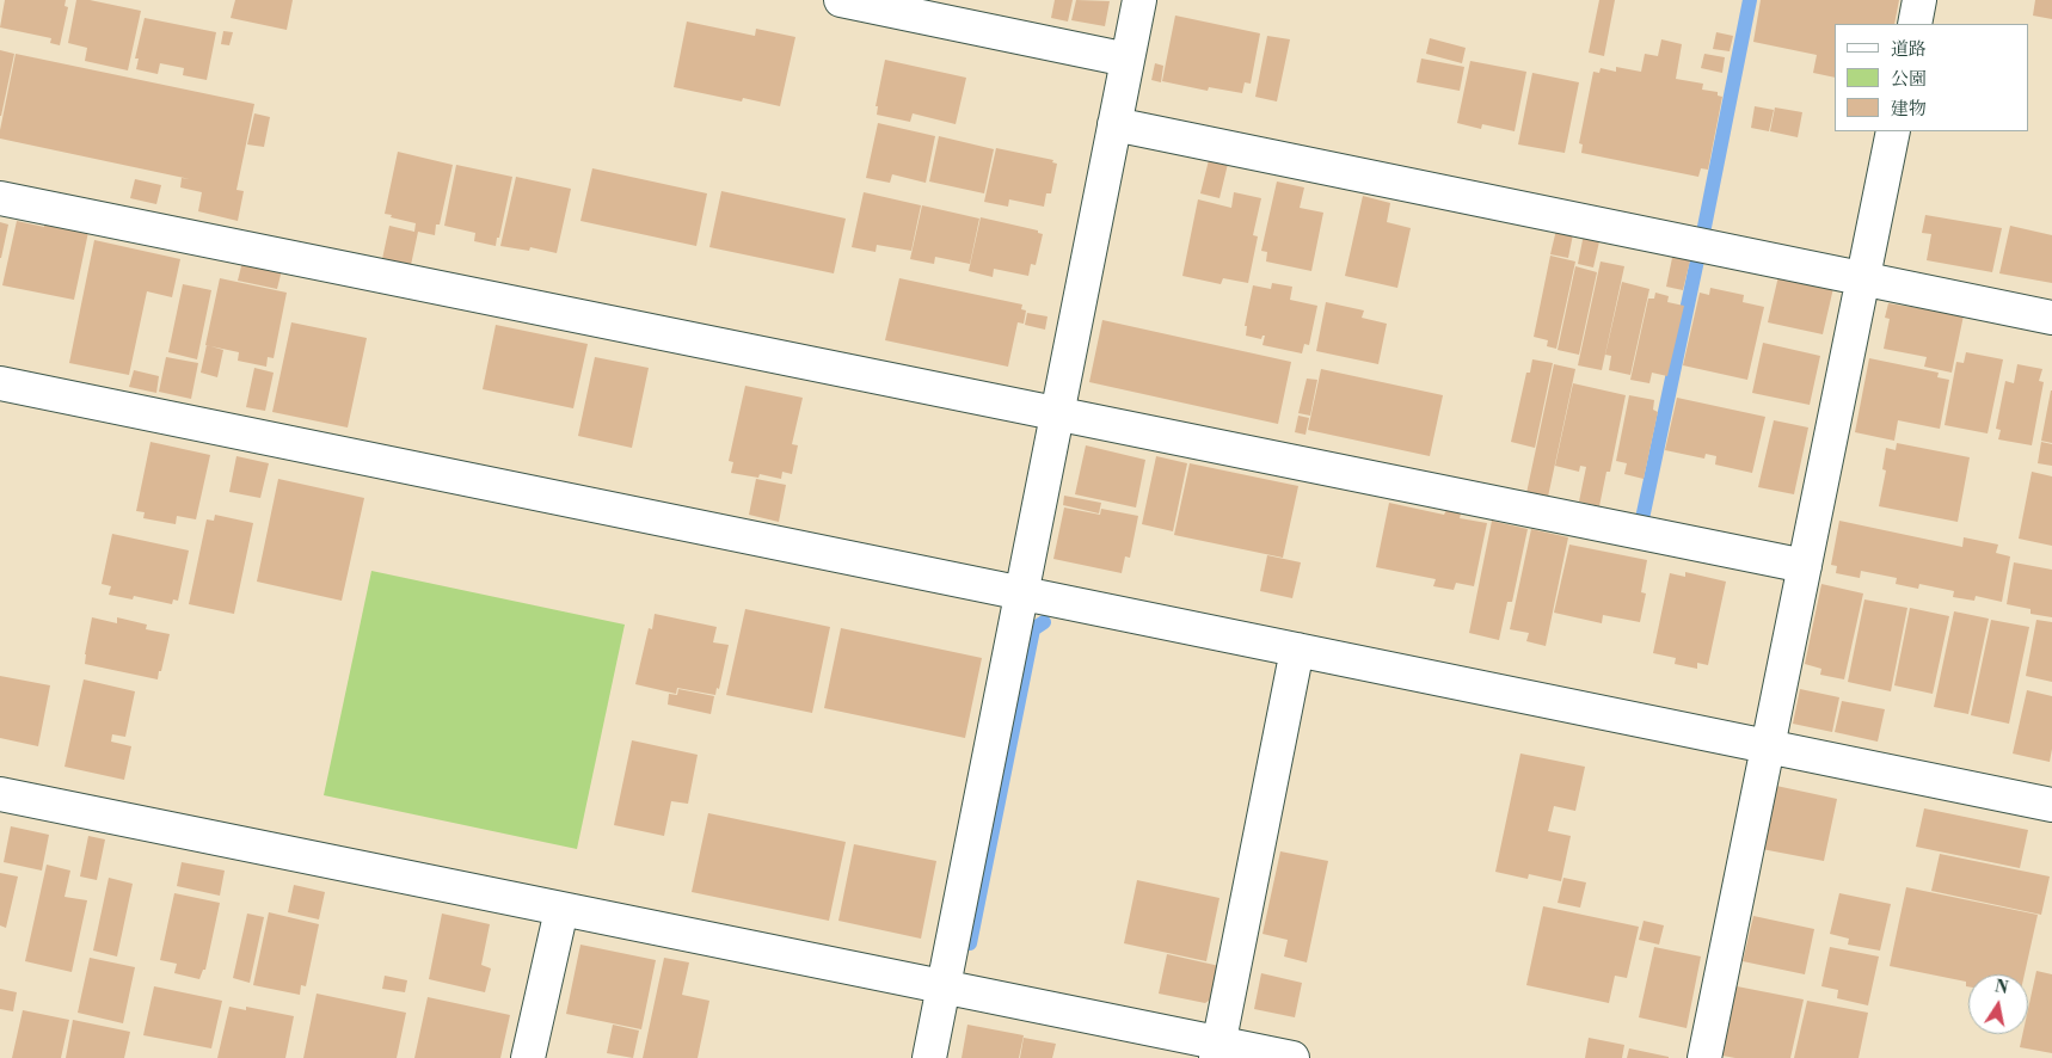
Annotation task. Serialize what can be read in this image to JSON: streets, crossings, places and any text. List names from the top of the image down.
{
  "legend": ["道路", "公園", "建物"],
  "north": "top"
}
